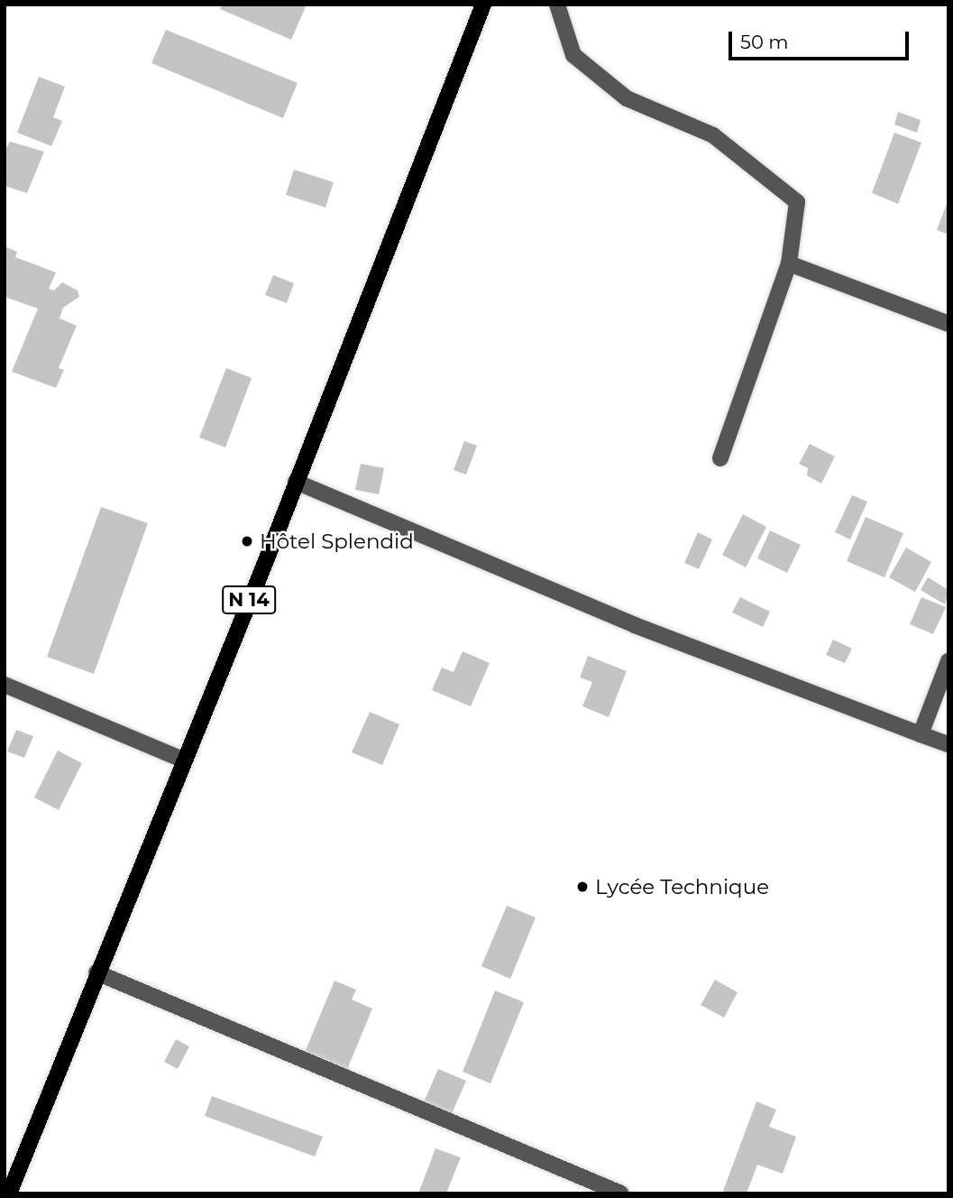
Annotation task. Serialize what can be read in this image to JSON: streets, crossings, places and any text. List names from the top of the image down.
{
  "streets": {
    "main road": ["N 14"]
  },
  "places": ["Hôtel Splendid", "Lycée Technique"],
  "scale_bar": "50 m"
}
